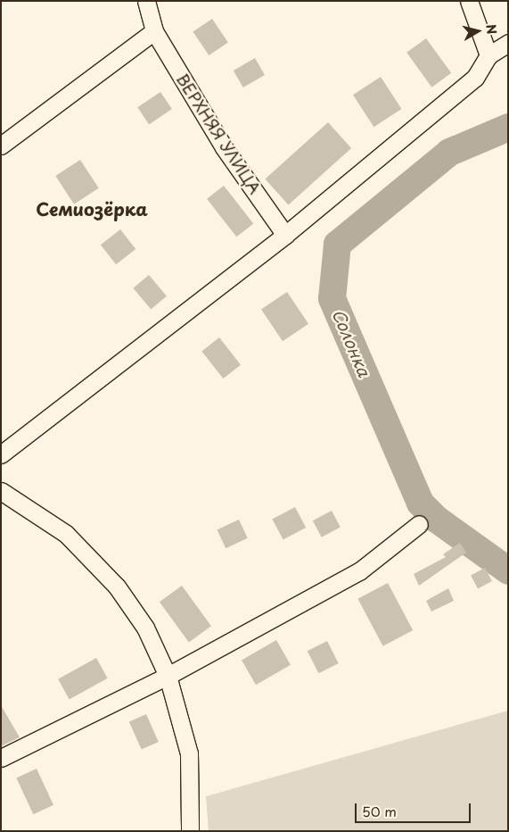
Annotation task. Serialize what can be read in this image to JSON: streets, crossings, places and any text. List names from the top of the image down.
{
  "streets": {
    "street": ["ВЕРХНЯЯ УЛИЦА"]
  },
  "districts": ["Семиозёрка"],
  "water": ["Солонка"],
  "scale_bar": "50 m",
  "north": "right"
}
